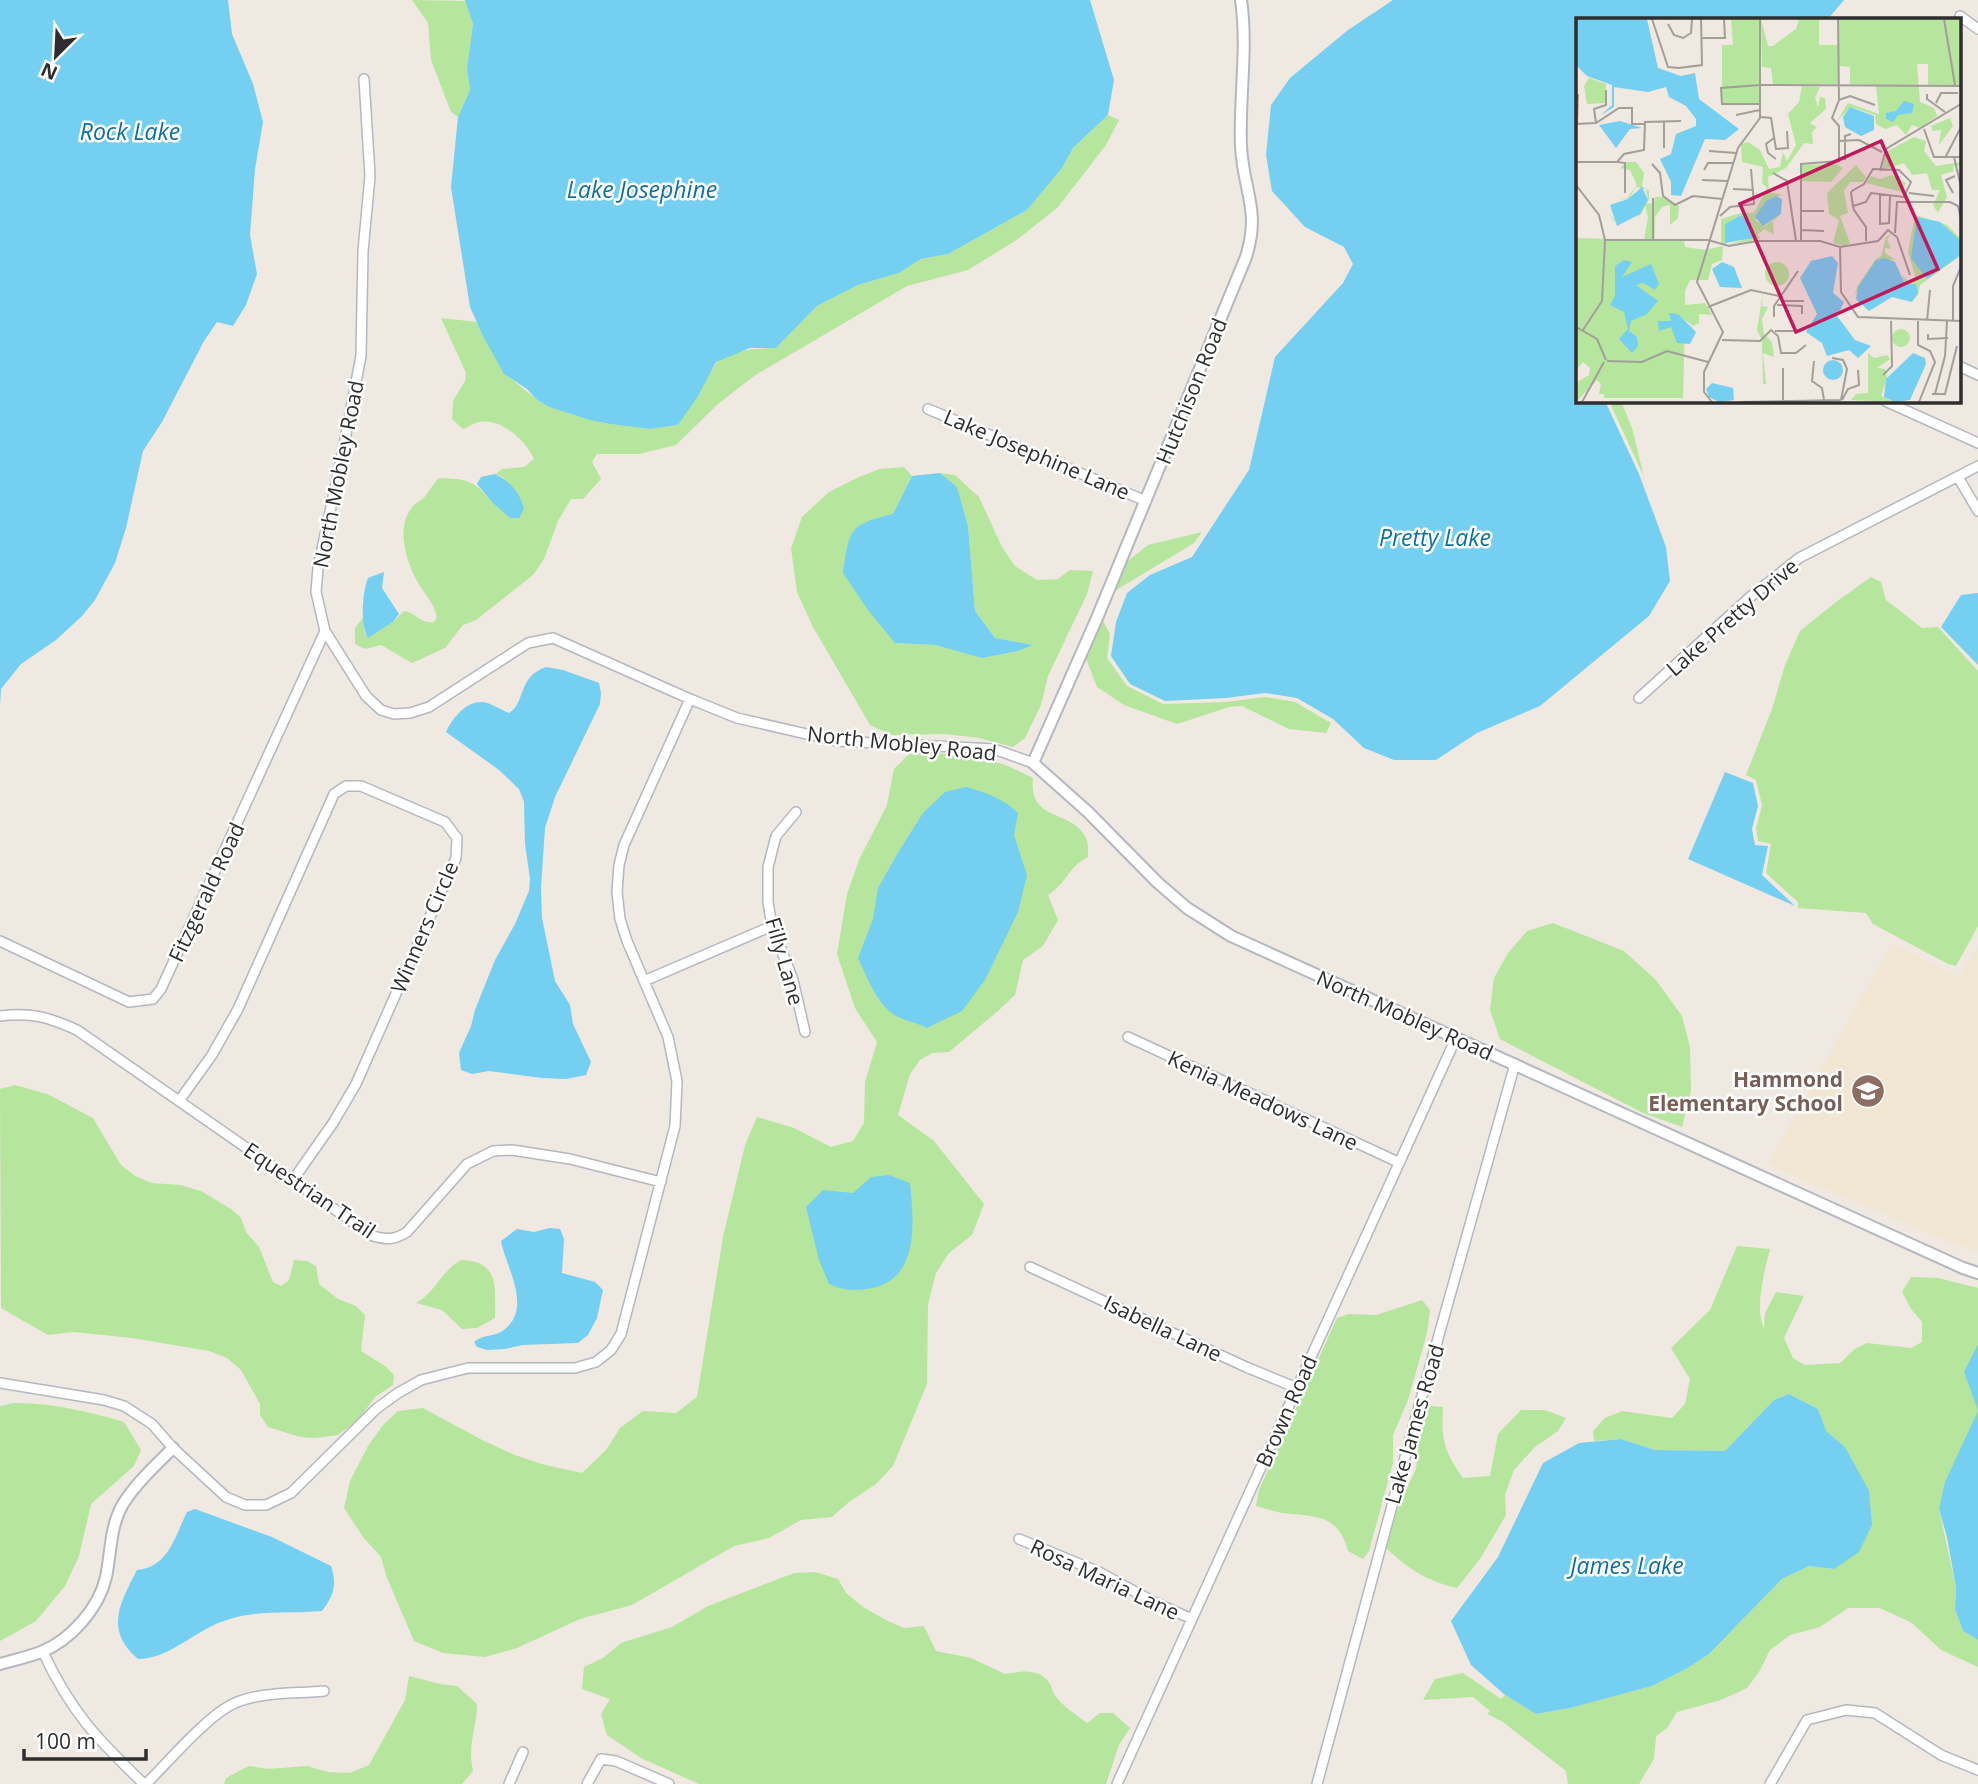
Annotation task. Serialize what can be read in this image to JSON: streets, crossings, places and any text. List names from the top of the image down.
{
  "streets": {
    "street": [
      "Hutchison Road",
      "Lake Josephine Lane",
      "North Mobley Road",
      "Lake Pretty Drive",
      "Fitzgerald Road",
      "Winners Circle",
      "Filly Lane",
      "Kenia Meadows Lane",
      "Equestrian Trail",
      "Isabella Lane",
      "Brown Road",
      "Lake James Road",
      "Rosa Maria Lane"
    ]
  },
  "crossings": [
    ["Hutchison Road", "Lake Josephine Lane"],
    ["Hutchison Road", "North Mobley Road"],
    ["North Mobley Road", "Fitzgerald Road"],
    ["North Mobley Road", "Brown Road"],
    ["North Mobley Road", "Lake James Road"],
    ["Winners Circle", "Equestrian Trail"],
    ["Kenia Meadows Lane", "Brown Road"],
    ["Isabella Lane", "Brown Road"],
    ["Brown Road", "Rosa Maria Lane"]
  ],
  "water": [
    "Rock Lake",
    "Lake Josephine",
    "Pretty Lake",
    "James Lake"
  ],
  "places": {
    "school or university": ["Hammond Elementary School"]
  },
  "scale_bar": "100 m",
  "north": "bottom left"
}
